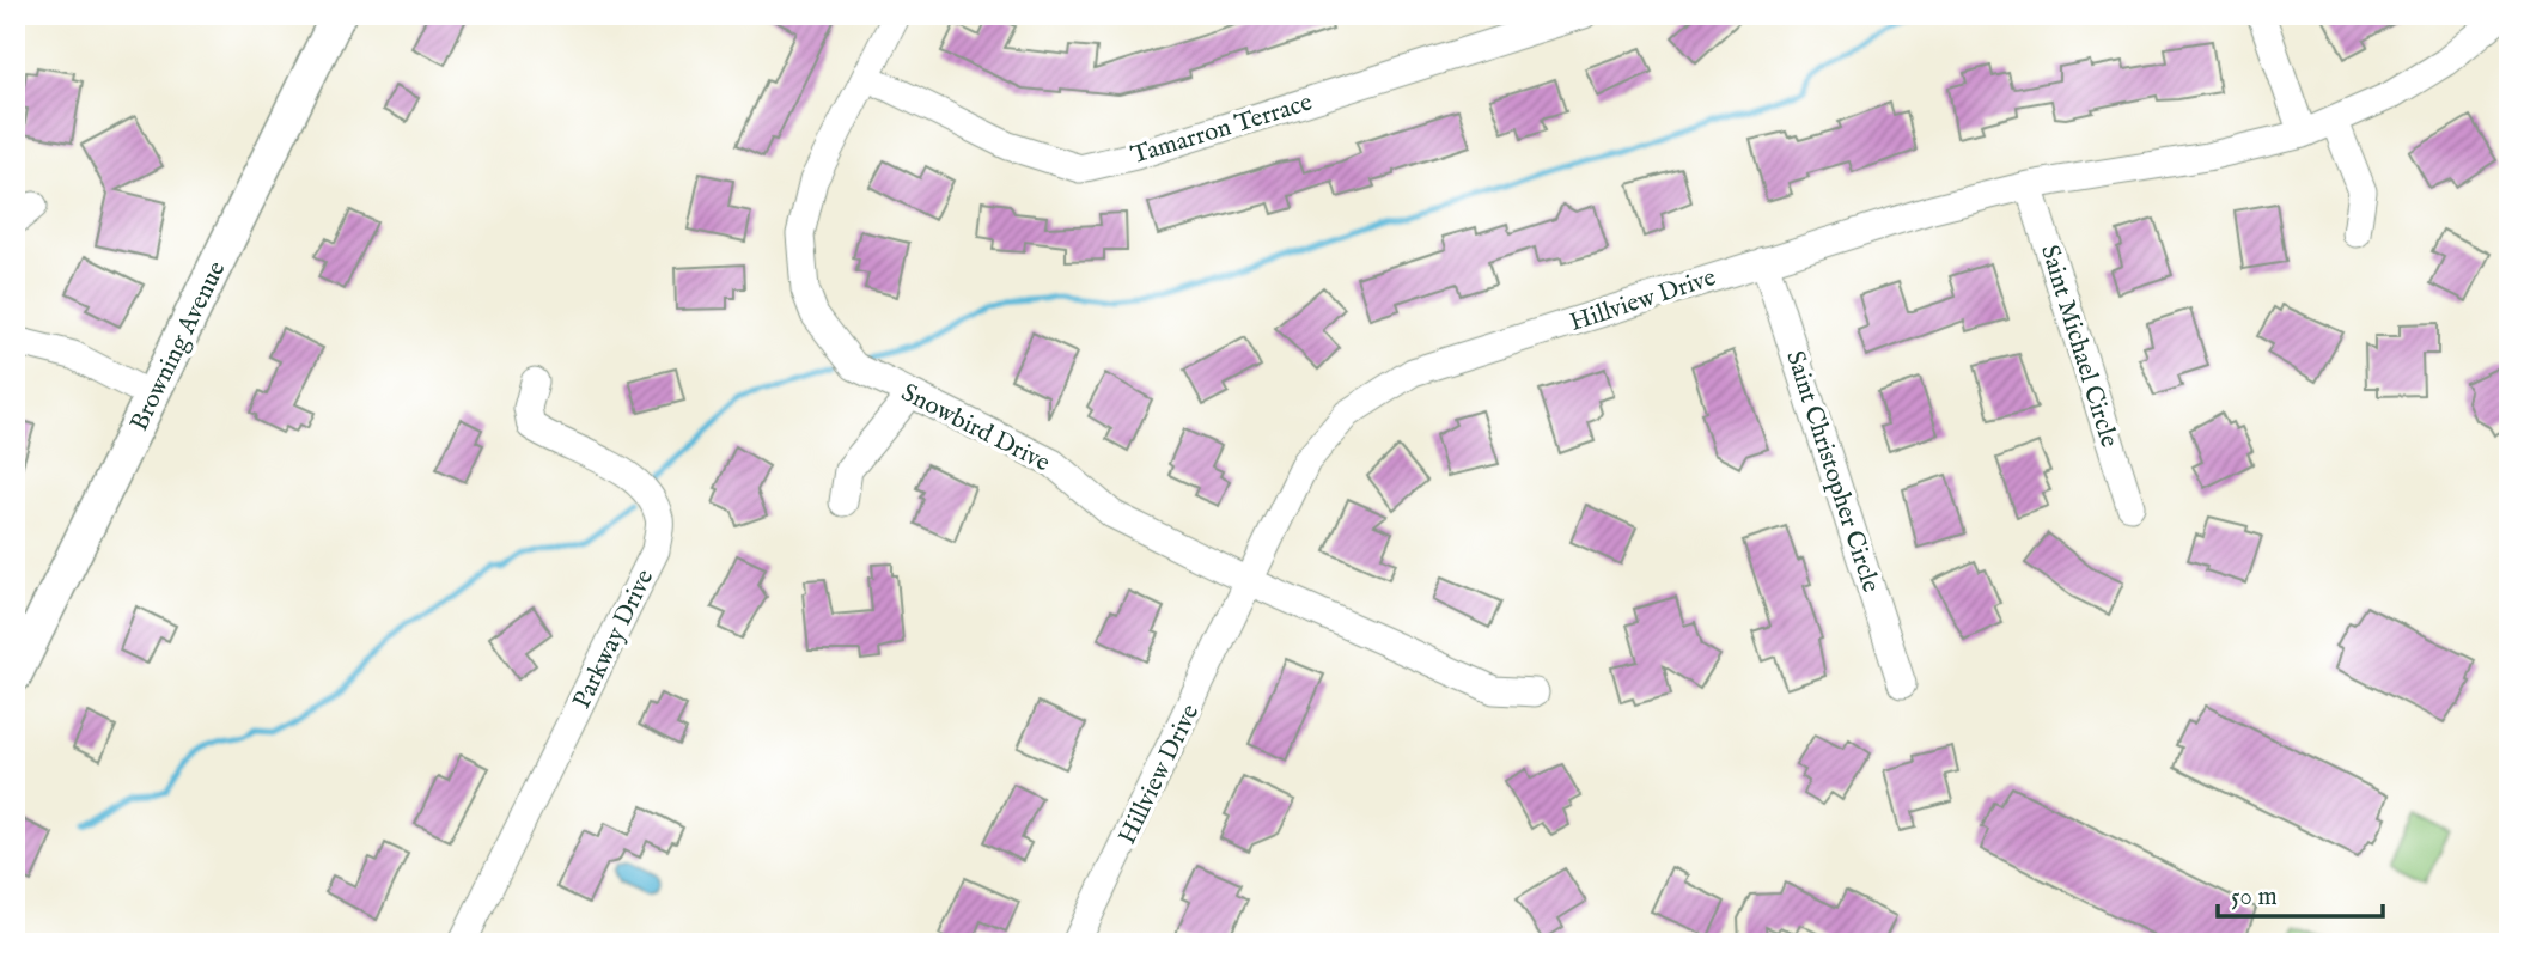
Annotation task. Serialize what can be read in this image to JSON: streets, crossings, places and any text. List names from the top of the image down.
{
  "streets": {
    "street": [
      "Tamarron Terrace",
      "Hillview Drive",
      "Browning Avenue",
      "Saint Michael Circle",
      "Snowbird Drive",
      "Saint Christopher Circle",
      "Parkway Drive"
    ]
  },
  "crossings": [
    ["Tamarron Terrace", "Snowbird Drive"],
    ["Hillview Drive", "Saint Michael Circle"],
    ["Hillview Drive", "Snowbird Drive"],
    ["Hillview Drive", "Saint Christopher Circle"]
  ],
  "scale_bar": "50 m"
}
